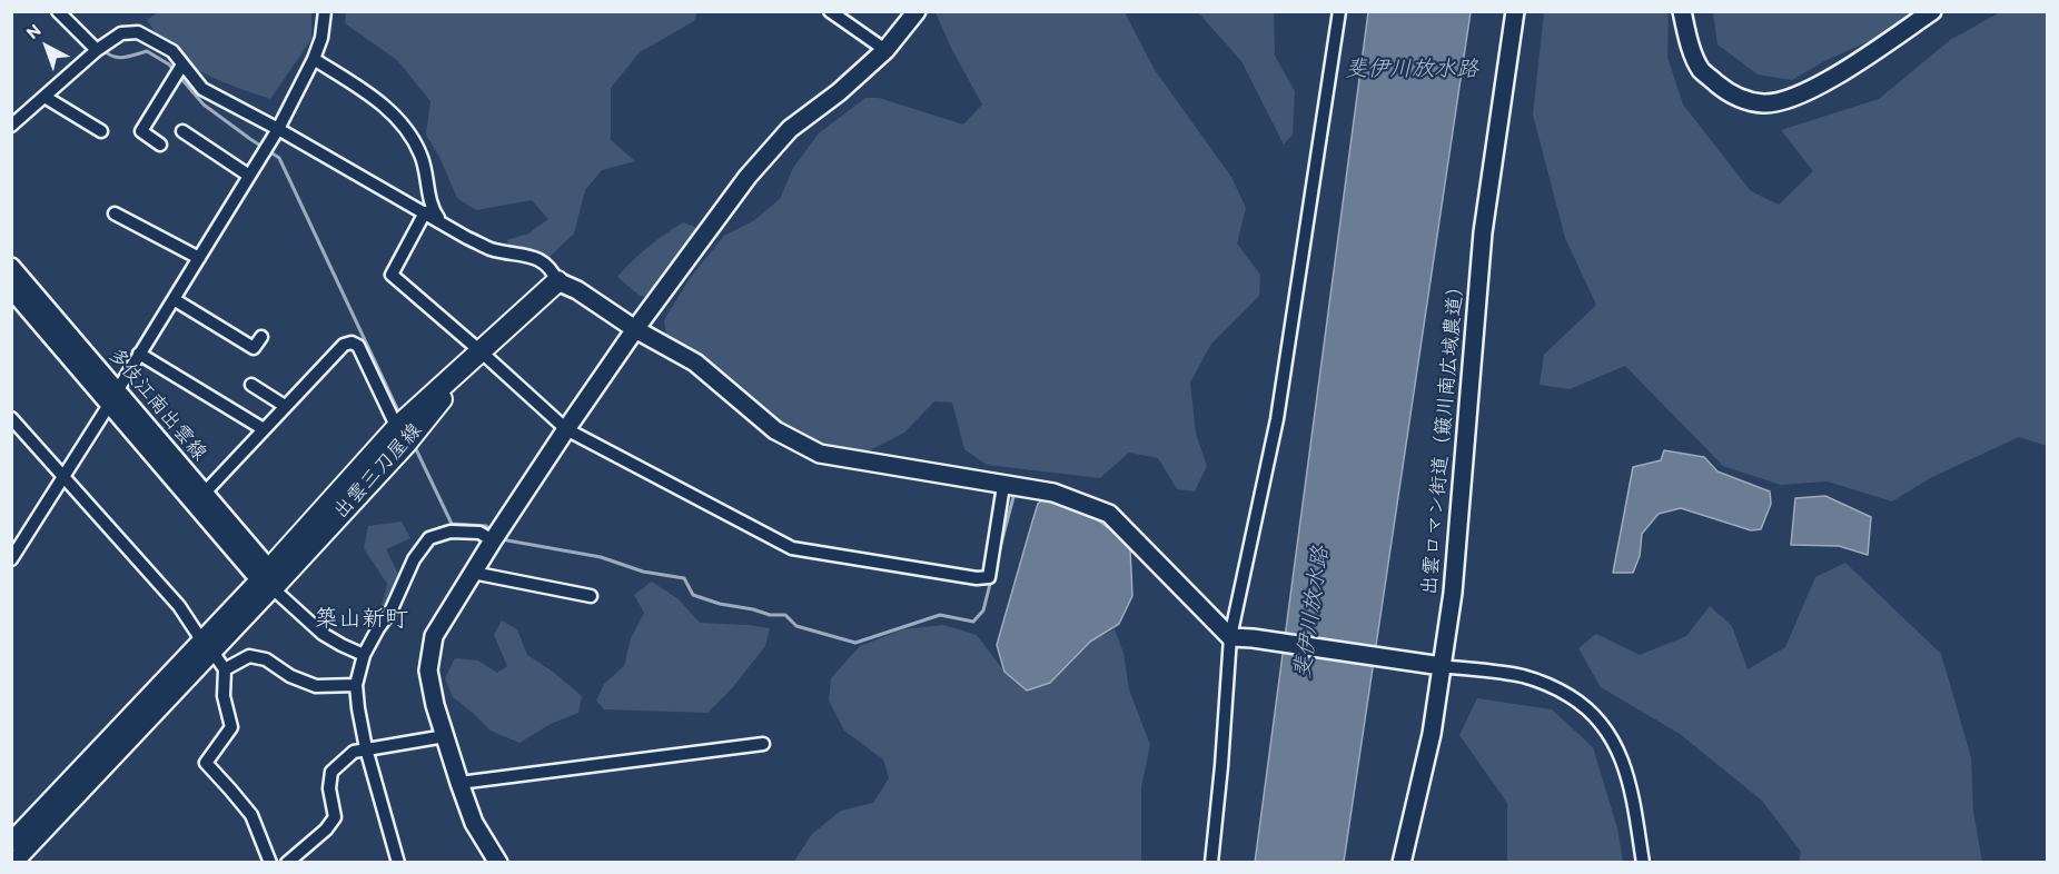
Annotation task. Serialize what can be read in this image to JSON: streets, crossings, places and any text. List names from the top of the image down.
{
  "streets": {
    "main road": ["出雲三刀屋線"],
    "street": ["多伎江南出雲線", "出雲ロマン街道（簸川南広域農道）"]
  },
  "crossings": [
    ["多伎江南出雲線", "出雲三刀屋線"]
  ],
  "districts": ["築山新町"],
  "water": ["斐伊川放水路"],
  "north": "top left"
}
